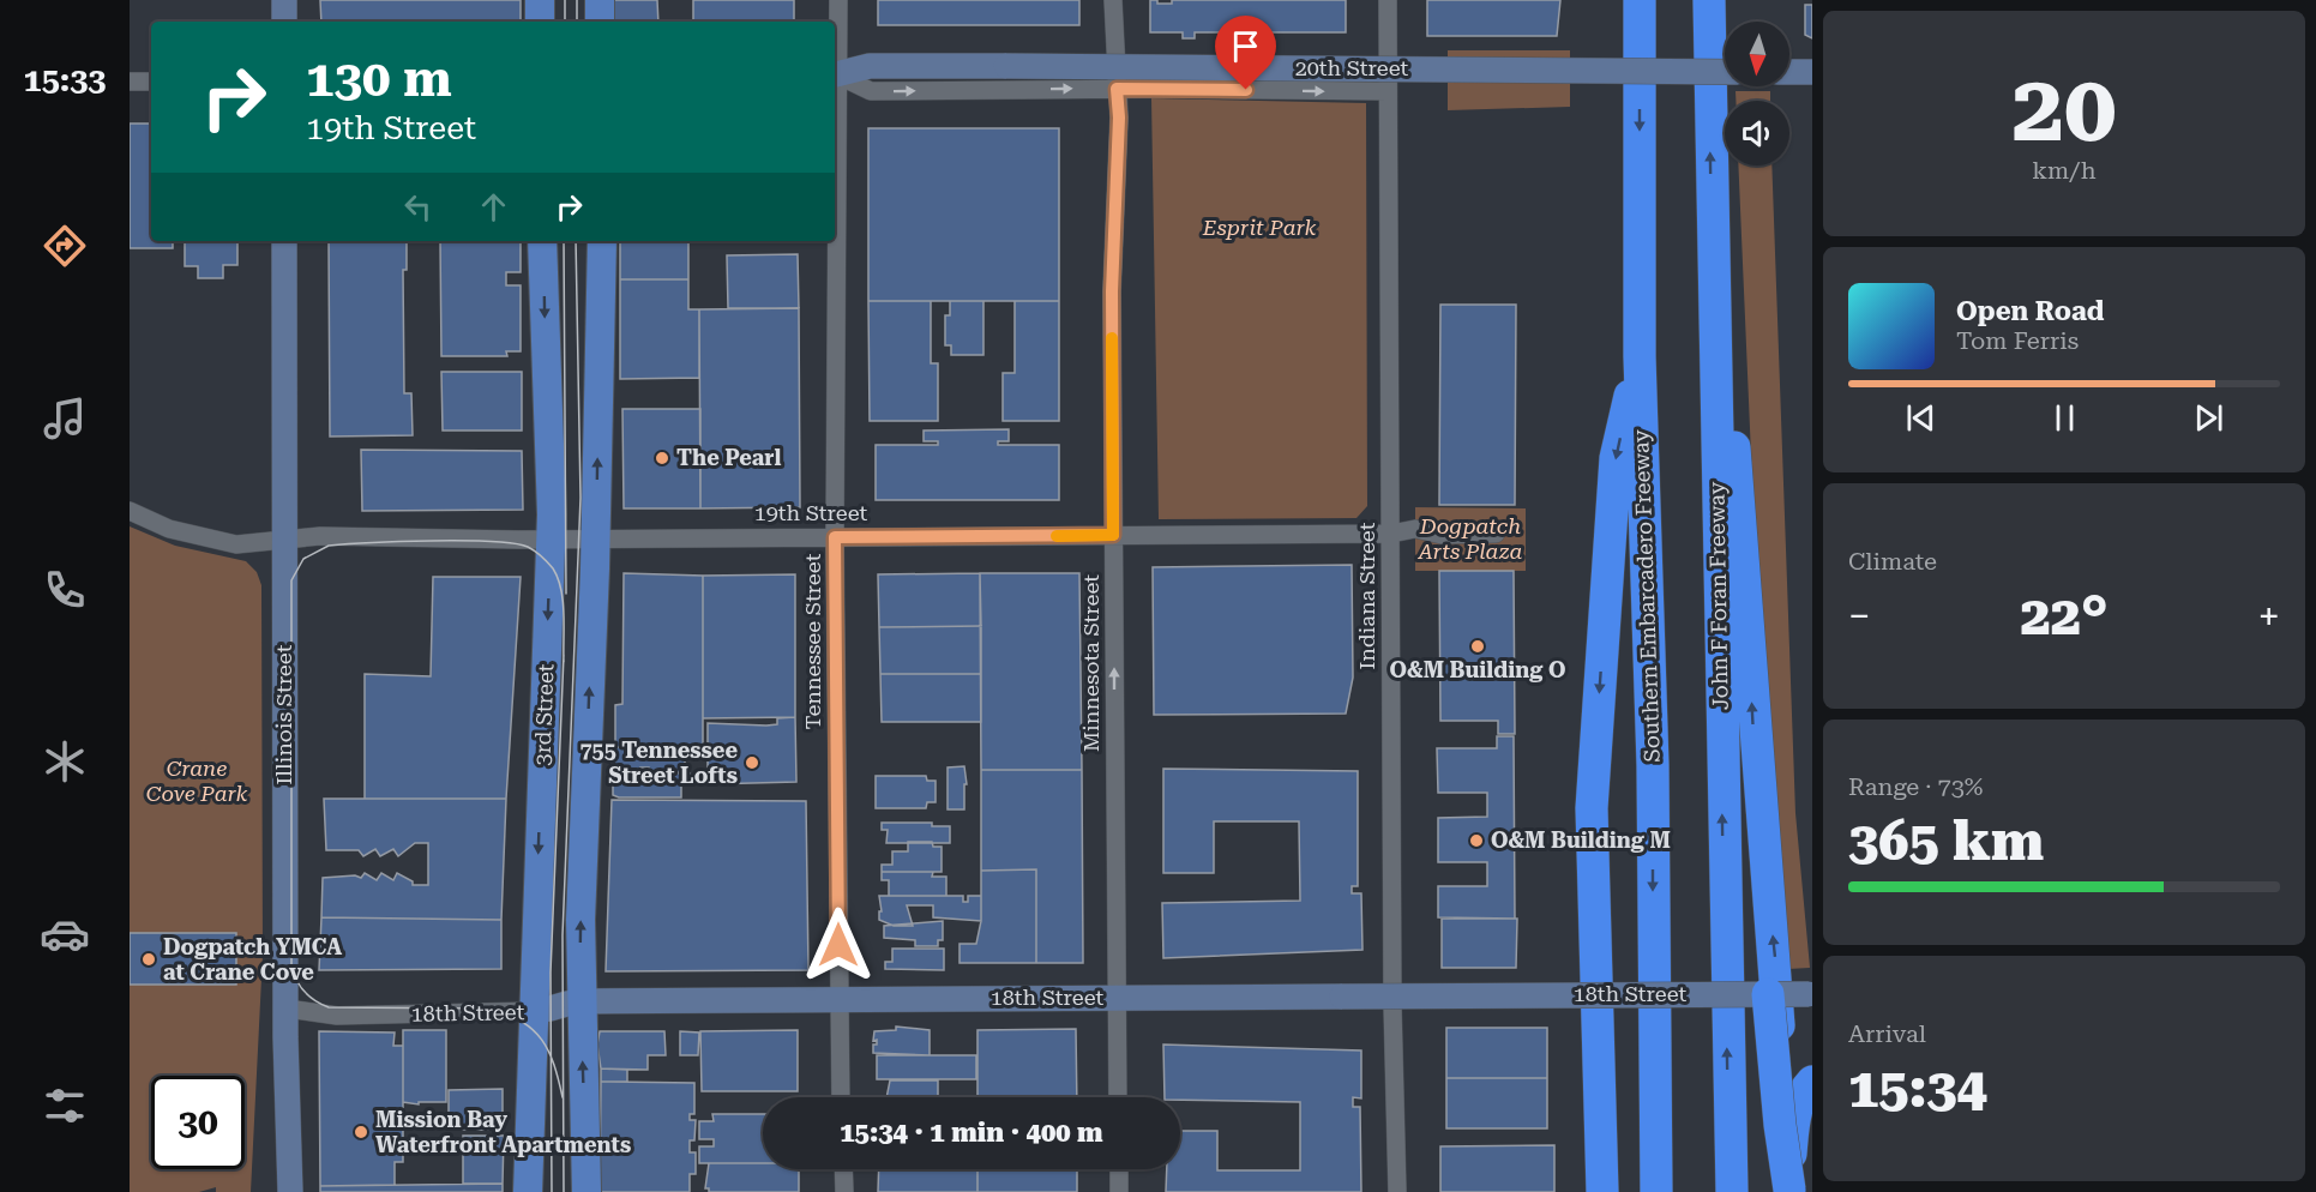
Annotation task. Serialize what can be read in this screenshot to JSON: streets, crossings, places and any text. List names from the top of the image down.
{
  "streets": {
    "highway": ["Southern Embarcadero Freeway", "John F Foran Freeway"],
    "main road": ["3rd Street"],
    "street": [
      "20th Street",
      "19th Street",
      "Indiana Street",
      "Tennessee Street",
      "Minnesota Street",
      "Illinois Street",
      "18th Street"
    ]
  },
  "crossings": [
    ["20th Street", "Indiana Street"],
    ["20th Street", "Tennessee Street"],
    ["20th Street", "Minnesota Street"],
    ["19th Street", "Indiana Street"],
    ["19th Street", "Tennessee Street"],
    ["19th Street", "Minnesota Street"],
    ["19th Street", "Illinois Street"],
    ["19th Street", "3rd Street"],
    ["Tennessee Street", "18th Street"],
    ["Minnesota Street", "18th Street"],
    ["Illinois Street", "18th Street"],
    ["3rd Street", "18th Street"]
  ],
  "one_way": ["Minnesota Street"],
  "parks": ["Esprit Park", "Dogpatch Arts Plaza", "Crane Cove Park"],
  "places": [
    "The Pearl",
    "O&M Building O",
    "755 Tennessee Street Lofts",
    "O&M Building M",
    "Dogpatch YMCA at Crane Cove",
    "Mission Bay Waterfront Apartments"
  ],
  "north": "bottom",
  "page": {
    "tabs": "15:33",
    "tile": [
      ["20", "km/h"],
      "Climate",
      ["Range · 73%", "365 km"],
      ["Arrival", "15:34"]
    ],
    "turn": ["130 m", "19th Street"],
    "song": ["Open Road", "Tom Ferris"],
    "heat": ["−", "22°", "+"],
    "limit": "30",
    "trip": "15:34 · 1 min · 400 m"
  }
}
